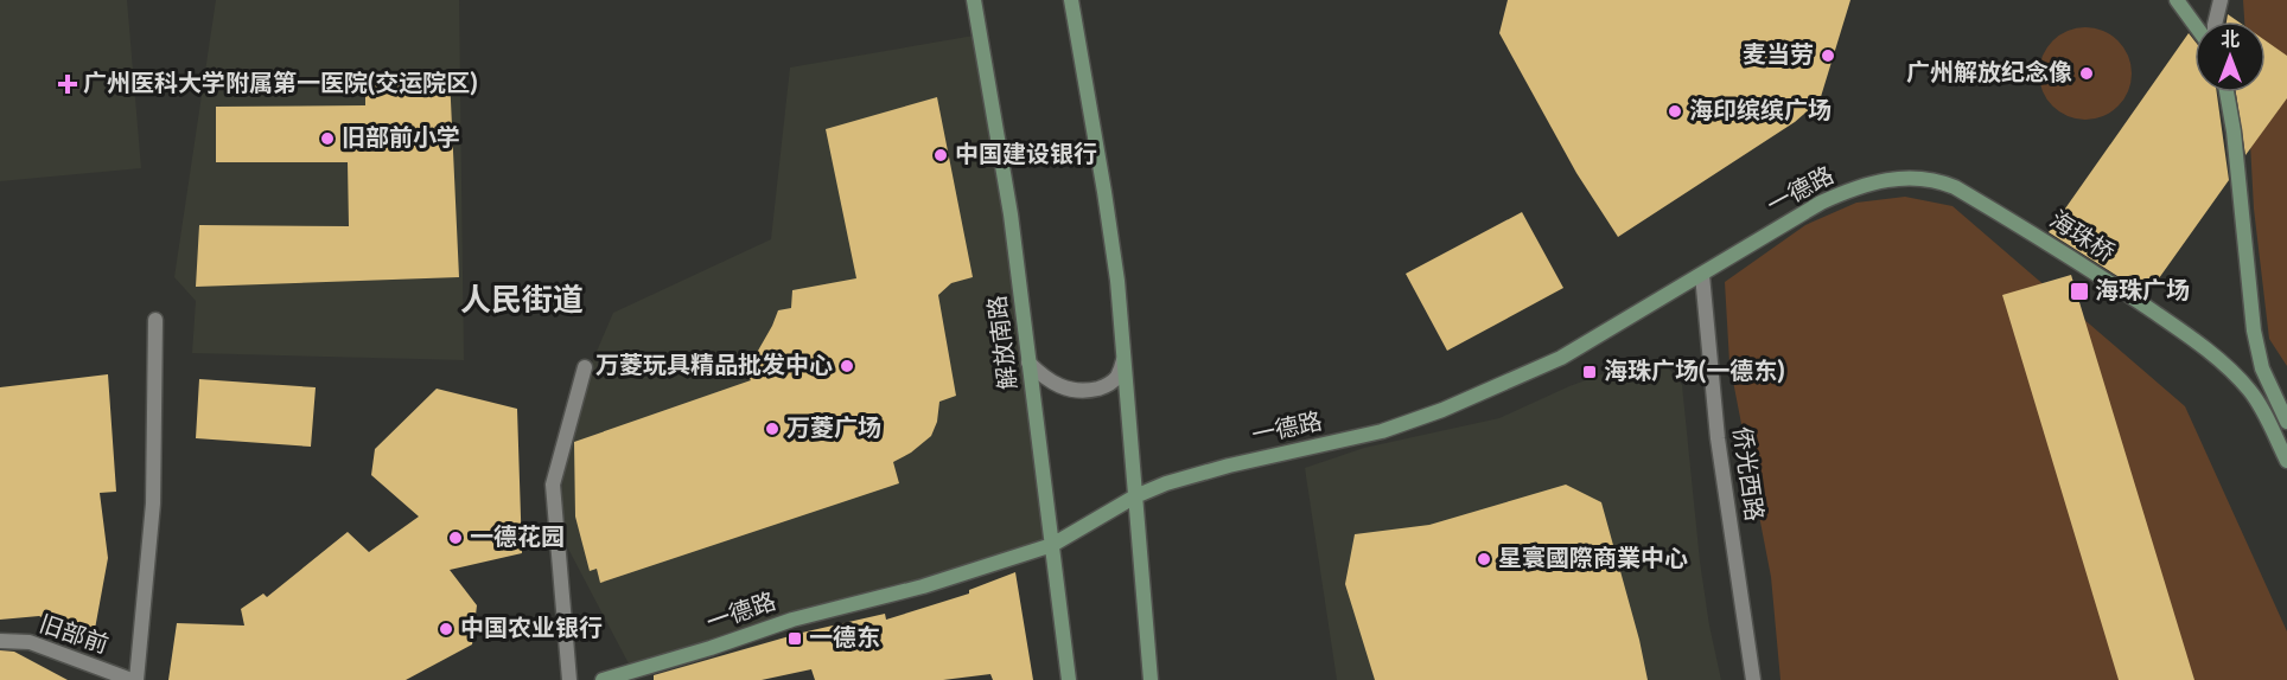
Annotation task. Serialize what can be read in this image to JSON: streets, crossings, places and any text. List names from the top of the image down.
{
  "streets": {
    "main road": ["一德路", "海珠桥", "解放南路"],
    "street": ["侨光西路", "旧部前"]
  },
  "crossings": [
    ["一德路", "海珠桥"],
    ["一德路", "解放南路"],
    ["一德路", "侨光西路"]
  ],
  "districts": ["人民街道"],
  "places": {
    "other": [
      "麦当劳",
      "广州解放纪念像",
      "海印缤缤广场",
      "旧部前小学",
      "中国建设银行",
      "万菱玩具精品批发中心",
      "万菱广场",
      "一德花园",
      "星寰國際商業中心",
      "中国农业银行"
    ],
    "health": ["广州医科大学附属第一医院(交运院区)"],
    "transit": ["海珠广场", "海珠广场(一德东)", "一德东"]
  },
  "north": "top"
}
